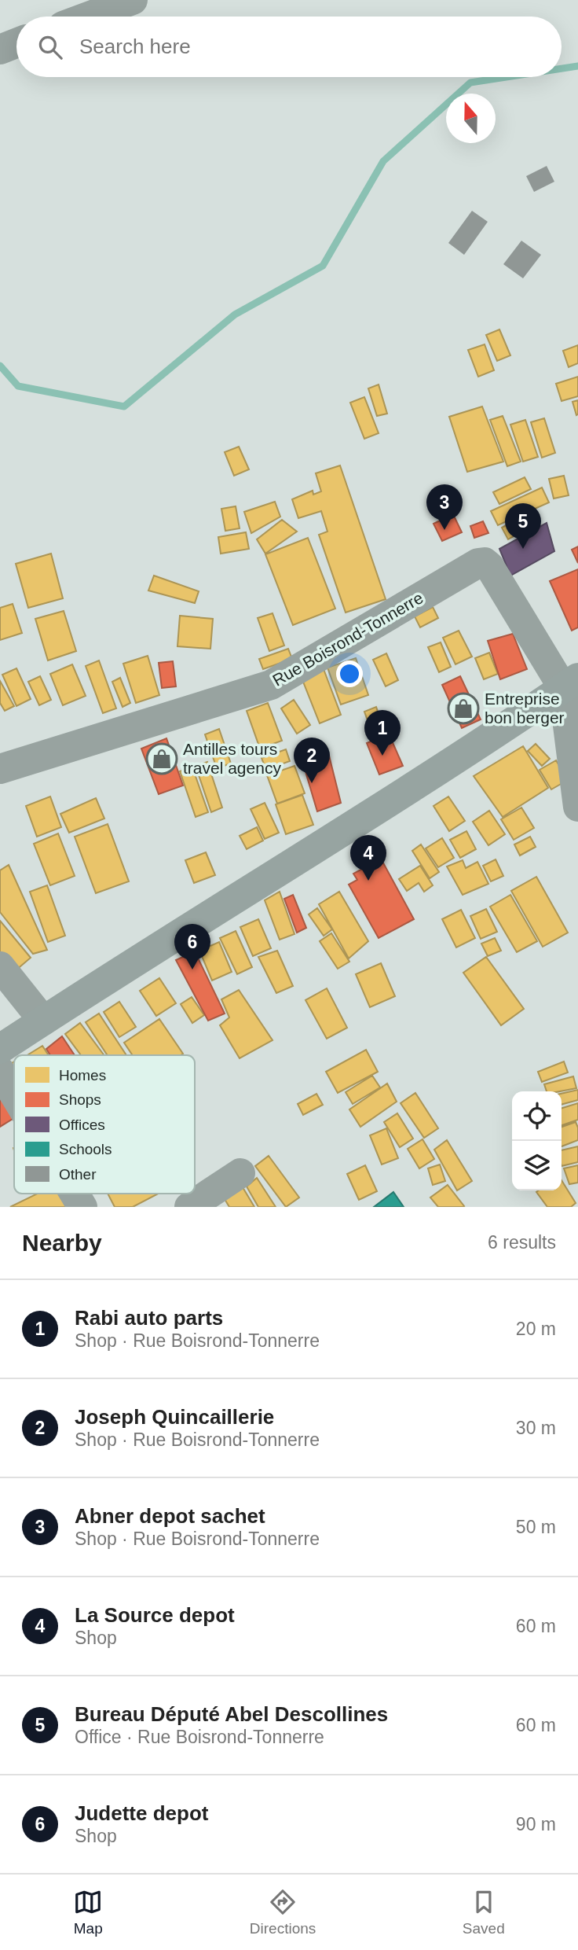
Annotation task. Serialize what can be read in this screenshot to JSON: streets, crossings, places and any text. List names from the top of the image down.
{
  "streets": {
    "street": ["Rue Boisrond-Tonnerre"]
  },
  "places": {
    "shop": ["Entreprise bon berger", "Antilles tours travel agency"]
  },
  "legend": [
    "Homes",
    "Shops",
    "Offices",
    "Schools",
    "Other"
  ],
  "north": "top",
  "page": {
    "search": "Search here",
    "pins": [
      "3",
      "5",
      "1",
      "2",
      "4",
      "6"
    ],
    "heading": ["Nearby", "6 results"],
    "list": [
      {
        "mark": "1",
        "name": "Rabi auto parts",
        "note": "Shop · Rue Boisrond-Tonnerre",
        "value": "20 m"
      },
      {
        "mark": "2",
        "name": "Joseph Quincaillerie",
        "note": "Shop · Rue Boisrond-Tonnerre",
        "value": "30 m"
      },
      {
        "mark": "3",
        "name": "Abner depot sachet",
        "note": "Shop · Rue Boisrond-Tonnerre",
        "value": "50 m"
      },
      {
        "mark": "4",
        "name": "La Source depot",
        "note": "Shop",
        "value": "60 m"
      },
      {
        "mark": "5",
        "name": "Bureau Député Abel Descollines",
        "note": "Office · Rue Boisrond-Tonnerre",
        "value": "60 m"
      },
      {
        "mark": "6",
        "name": "Judette depot",
        "note": "Shop",
        "value": "90 m"
      }
    ],
    "nav": ["Map", "Directions", "Saved"]
  }
}
